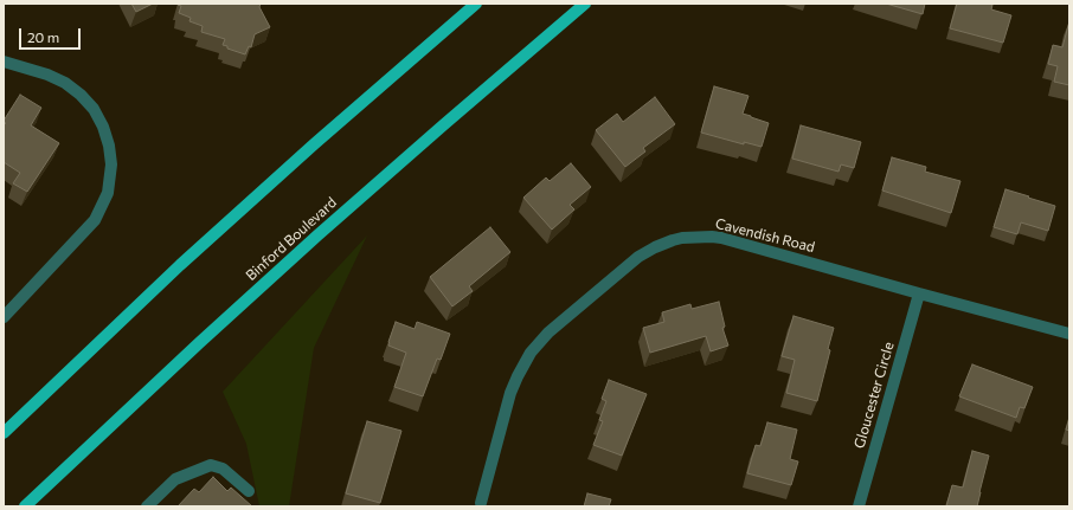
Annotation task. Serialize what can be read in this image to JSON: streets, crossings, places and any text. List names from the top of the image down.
{
  "streets": {
    "main road": ["Binford Boulevard"],
    "street": ["Cavendish Road", "Gloucester Circle"]
  },
  "crossings": [
    ["Cavendish Road", "Gloucester Circle"]
  ],
  "scale_bar": "20 m"
}
